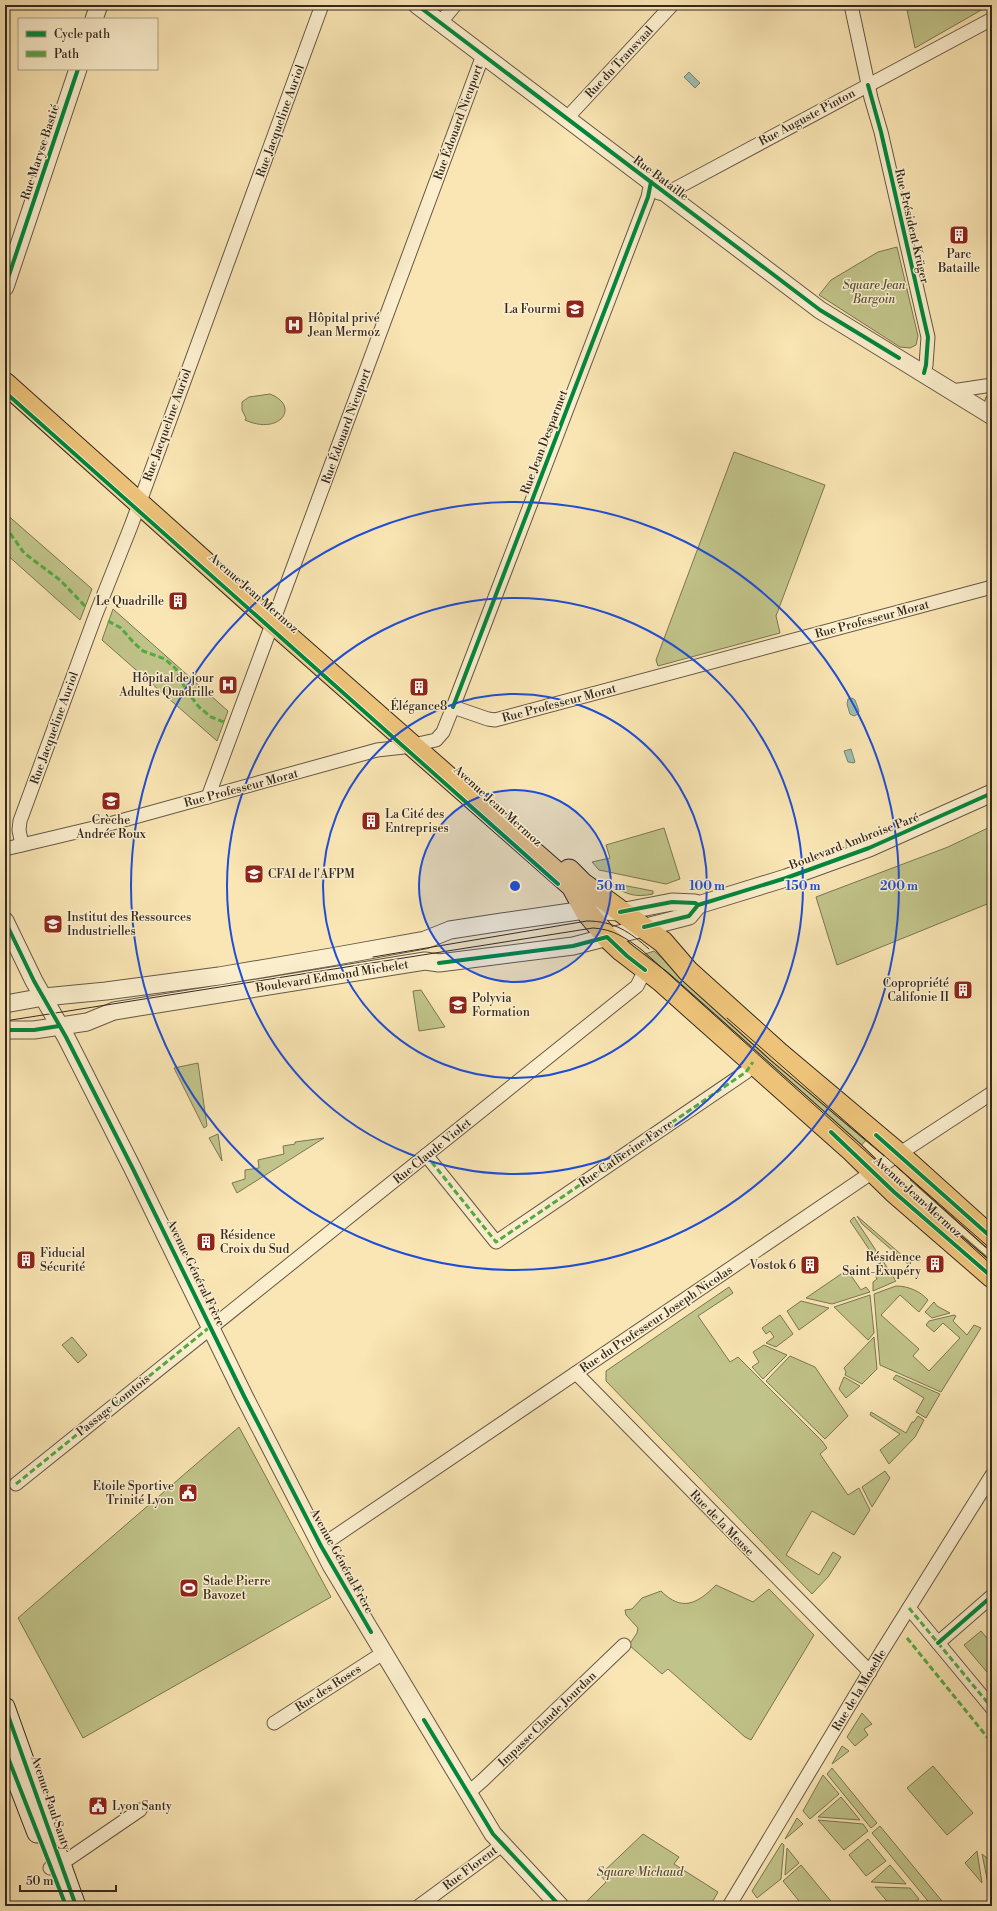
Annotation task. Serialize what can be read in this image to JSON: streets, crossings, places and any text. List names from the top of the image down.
{
  "streets": {
    "main road": ["Avenue Jean Mermoz", "Avenue Paul Santy"],
    "street": [
      "Rue du Transvaal",
      "Rue Auguste Pinton",
      "Rue Jacqueline Auriol",
      "Rue Édouard Nieuport",
      "Rue Maryse Bastié",
      "Rue Bataille",
      "Rue Président Krüger",
      "Rue Jean Desparmet",
      "Rue Professeur Morat",
      "Boulevard Ambroise Paré",
      "Boulevard Edmond Michelet",
      "Rue Claude Violet",
      "Rue Catherine Favre",
      "Avenue Général Frère",
      "Rue du Professeur Joseph Nicolas",
      "Passage Comtois",
      "Rue de la Meuse",
      "Rue des Roses",
      "Rue de la Moselle",
      "Impasse Claude Jourdan",
      "Rue Florent"
    ]
  },
  "crossings": [
    ["Rue du Transvaal", "Rue Bataille"],
    ["Rue Auguste Pinton", "Rue Bataille"],
    ["Rue Auguste Pinton", "Rue Président Krüger"],
    ["Rue Jacqueline Auriol", "Avenue Jean Mermoz"],
    ["Rue Jacqueline Auriol", "Rue Professeur Morat"],
    ["Rue Édouard Nieuport", "Rue Bataille"],
    ["Rue Édouard Nieuport", "Avenue Jean Mermoz"],
    ["Rue Édouard Nieuport", "Rue Professeur Morat"],
    ["Rue Bataille", "Rue Président Krüger"],
    ["Rue Bataille", "Rue Jean Desparmet"],
    ["Rue Jean Desparmet", "Rue Professeur Morat"],
    ["Avenue Jean Mermoz", "Rue Professeur Morat"],
    ["Avenue Jean Mermoz", "Boulevard Ambroise Paré"],
    ["Avenue Jean Mermoz", "Boulevard Edmond Michelet"],
    ["Avenue Jean Mermoz", "Rue Claude Violet"],
    ["Avenue Jean Mermoz", "Rue Catherine Favre"],
    ["Avenue Jean Mermoz", "Rue du Professeur Joseph Nicolas"],
    ["Boulevard Ambroise Paré", "Boulevard Edmond Michelet"],
    ["Boulevard Edmond Michelet", "Avenue Général Frère"],
    ["Rue Claude Violet", "Rue Catherine Favre"],
    ["Rue Claude Violet", "Avenue Général Frère"],
    ["Rue Claude Violet", "Passage Comtois"],
    ["Avenue Général Frère", "Rue du Professeur Joseph Nicolas"],
    ["Avenue Général Frère", "Passage Comtois"],
    ["Avenue Général Frère", "Rue des Roses"],
    ["Avenue Général Frère", "Impasse Claude Jourdan"],
    ["Avenue Général Frère", "Rue Florent"],
    ["Rue du Professeur Joseph Nicolas", "Rue de la Meuse"],
    ["Rue de la Meuse", "Rue de la Moselle"]
  ],
  "parks": ["Square Jean Bargoin", "Square Michaud"],
  "places": {
    "building": [
      "Parc Bataille",
      "Le Quadrille",
      "Élégance8",
      "La Cité des Entreprises",
      "Copropriété Califonie II",
      "Résidence Croix du Sud",
      "Fiducial Sécurité",
      "Résidence Saint-Éxupéry",
      "Vostok 6"
    ],
    "school or university": [
      "La Fourmi",
      "Crèche Andrée Roux",
      "CFAI de l'AFPM",
      "Institut des Ressources Industrielles",
      "Polyvia Formation"
    ],
    "hospital": ["Hôpital privé Jean Mermoz", "Hôpital de jour Adultes Quadrille"],
    "public building": ["Etoile Sportive Trinité Lyon", "Lyon Santy"],
    "sports": ["Stade Pierre Bavozet"]
  },
  "legend": ["Cycle path", "Path"],
  "scale_bar": "50 m",
  "rings": [
    "50 m",
    "100 m",
    "150 m",
    "200 m"
  ]
}
